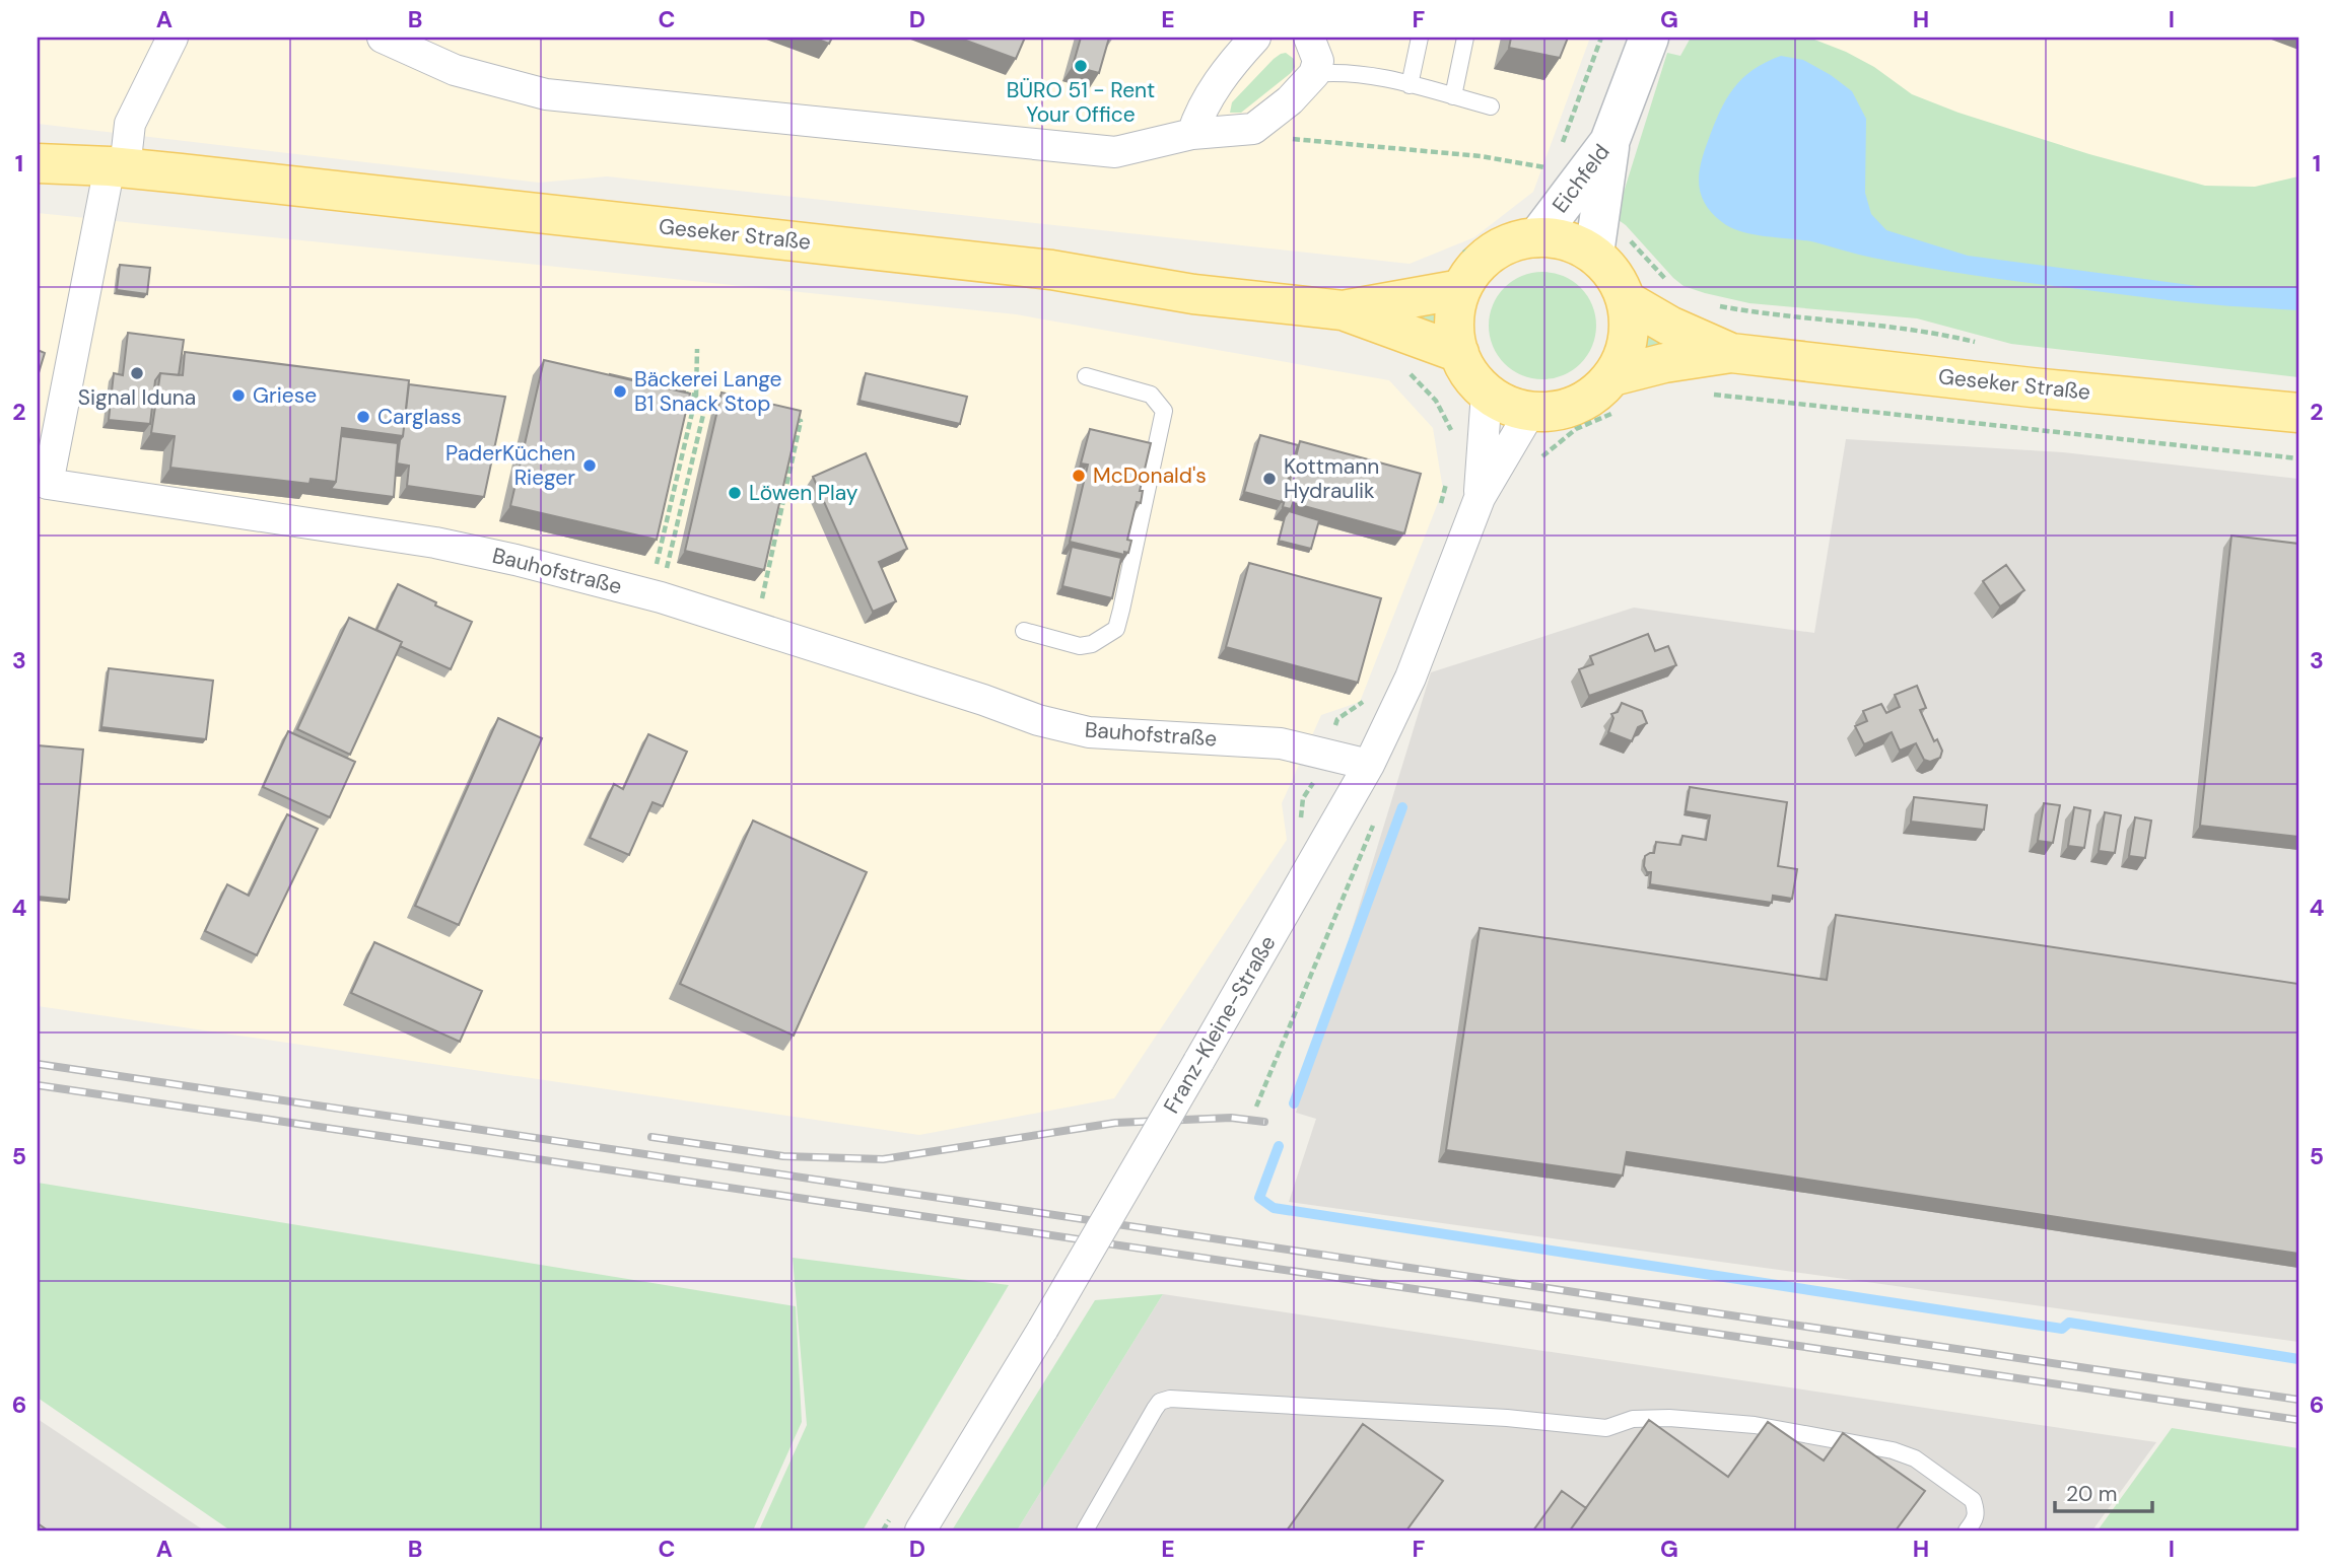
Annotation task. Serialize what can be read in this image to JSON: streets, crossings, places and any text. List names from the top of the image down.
{
  "streets": {
    "main road": ["Eichfeld", "Geseker Straße"],
    "street": ["Bauhofstraße", "Franz-Kleine-Straße"]
  },
  "crossings": [
    ["Eichfeld", "Geseker Straße"],
    ["Eichfeld", "Franz-Kleine-Straße"],
    ["Geseker Straße", "Bauhofstraße"],
    ["Geseker Straße", "Franz-Kleine-Straße"],
    ["Bauhofstraße", "Franz-Kleine-Straße"]
  ],
  "places": [
    "BÜRO 51 - Rent Your Office",
    "Signal Iduna",
    "Bäckerei Lange B1 Snack Stop",
    "Griese",
    "Carglass",
    "PaderKüchen Rieger",
    "McDonald's",
    "Kottmann Hydraulik",
    "Löwen Play"
  ],
  "scale_bar": "20 m",
  "grid": {
    "columns": [
      "A",
      "B",
      "C",
      "D",
      "E",
      "F",
      "G",
      "H",
      "I"
    ],
    "rows": [
      "1",
      "2",
      "3",
      "4",
      "5",
      "6"
    ]
  }
}
